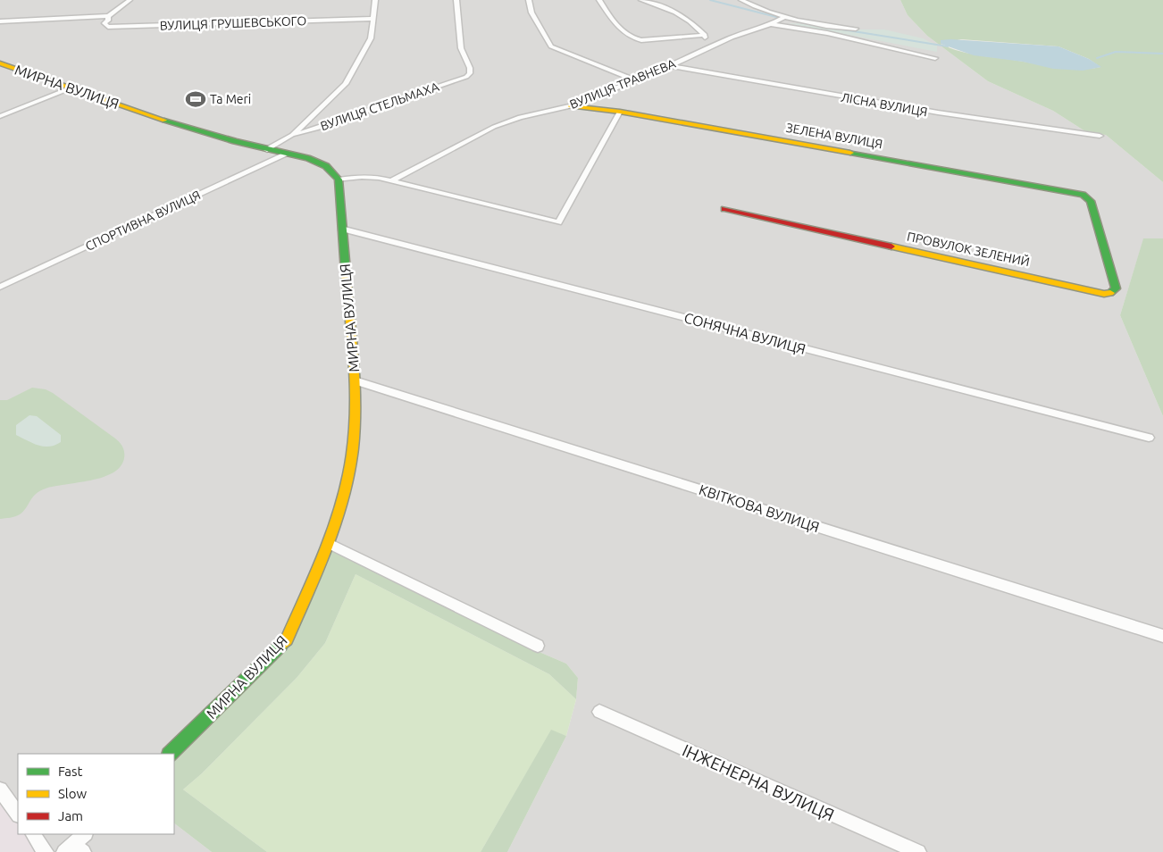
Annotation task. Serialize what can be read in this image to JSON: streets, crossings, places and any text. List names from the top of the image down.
{
  "streets": {
    "street": [
      "ВУЛИЦЯ ГРУШЕВСЬКОГО",
      "ВУЛИЦЯ ТРАВНЕВА",
      "МИРНА ВУЛИЦЯ",
      "ЛІСНА ВУЛИЦЯ",
      "ВУЛИЦЯ СТЕЛЬМАХА",
      "ЗЕЛЕНА ВУЛИЦЯ",
      "СПОРТИВНА ВУЛИЦЯ",
      "ПРОВУЛОК ЗЕЛЕНИЙ",
      "СОНЯЧНА ВУЛИЦЯ",
      "КВІТКОВА ВУЛИЦЯ",
      "ІНЖЕНЕРНА ВУЛИЦЯ"
    ]
  },
  "crossings": [
    ["ВУЛИЦЯ ТРАВНЕВА", "ЛІСНА ВУЛИЦЯ"],
    ["ВУЛИЦЯ ТРАВНЕВА", "ЗЕЛЕНА ВУЛИЦЯ"],
    ["МИРНА ВУЛИЦЯ", "СПОРТИВНА ВУЛИЦЯ"],
    ["МИРНА ВУЛИЦЯ", "СОНЯЧНА ВУЛИЦЯ"],
    ["МИРНА ВУЛИЦЯ", "КВІТКОВА ВУЛИЦЯ"],
    ["ЗЕЛЕНА ВУЛИЦЯ", "ПРОВУЛОК ЗЕЛЕНИЙ"]
  ],
  "places": {
    "sports": ["Ta Meri"]
  },
  "legend": ["Fast", "Slow", "Jam"]
}
